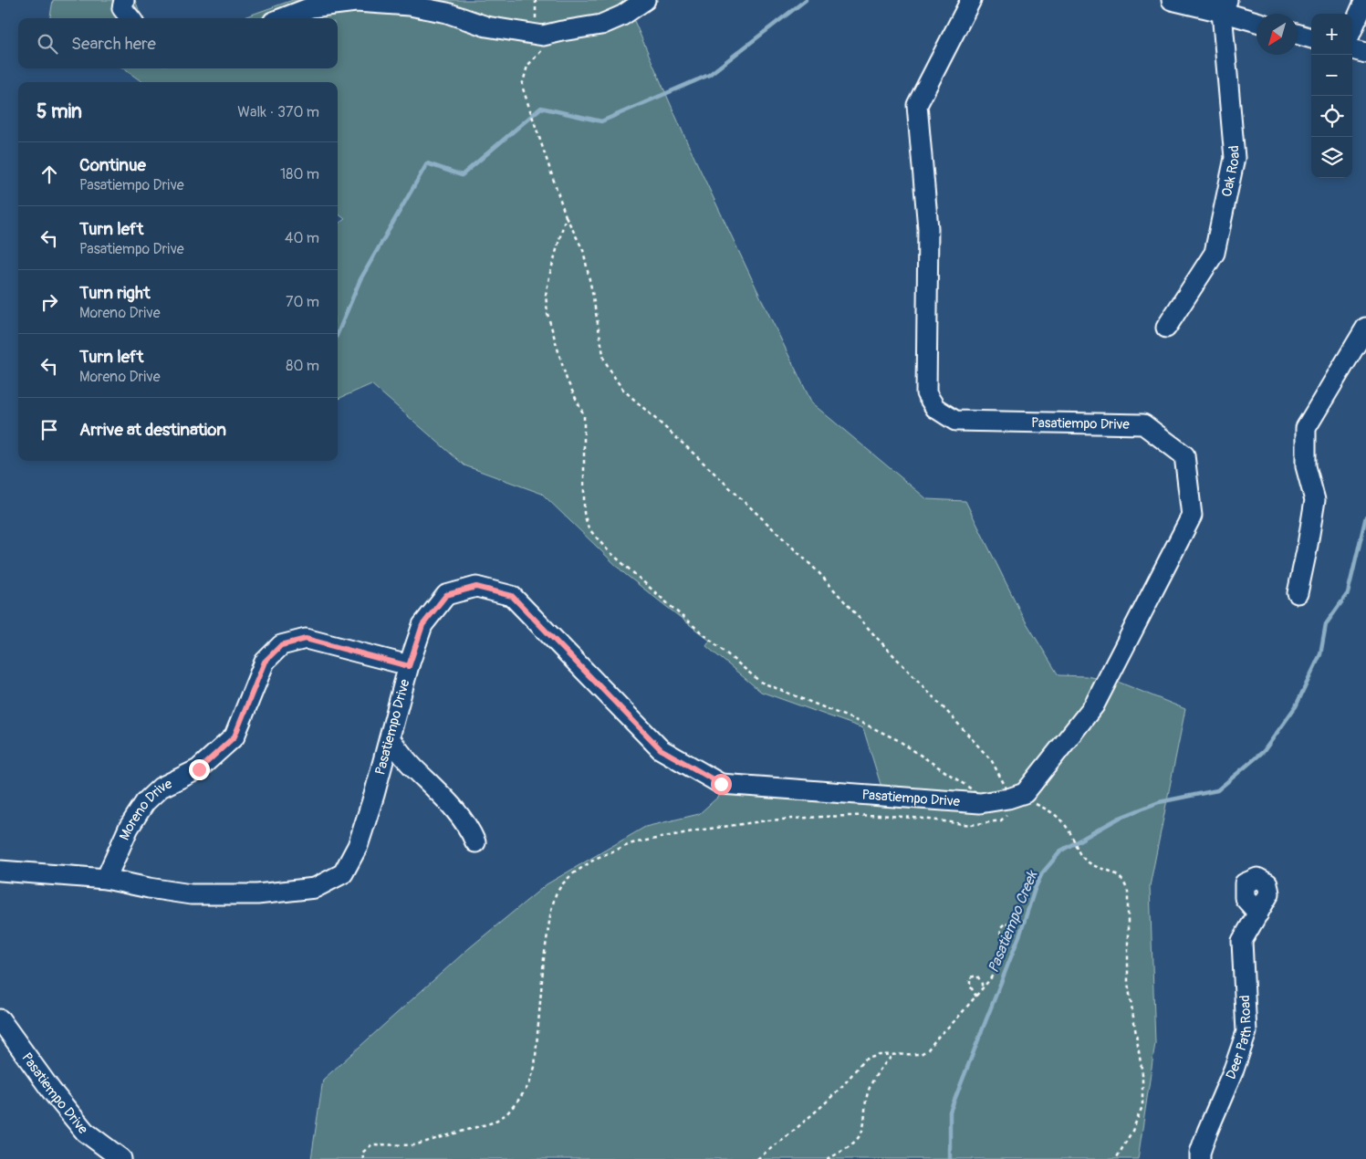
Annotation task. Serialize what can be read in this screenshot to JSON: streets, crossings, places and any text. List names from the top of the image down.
{
  "streets": {
    "street": [
      "Oak Road",
      "Pasatiempo Drive",
      "Moreno Drive",
      "Deer Path Road"
    ]
  },
  "crossings": [
    ["Pasatiempo Drive", "Moreno Drive"]
  ],
  "water": ["Pasatiempo Creek"],
  "north": "bottom left",
  "page": {
    "map_buttons": ["+", "−"],
    "search": "Search here",
    "heading": ["5 min", "Walk · 370 m"],
    "list": [
      ["Continue", "Pasatiempo Drive", "180 m"],
      ["Turn left", "Pasatiempo Drive", "40 m"],
      ["Turn right", "Moreno Drive", "70 m"],
      ["Turn left", "Moreno Drive", "80 m"],
      "Arrive at destination"
    ]
  }
}
